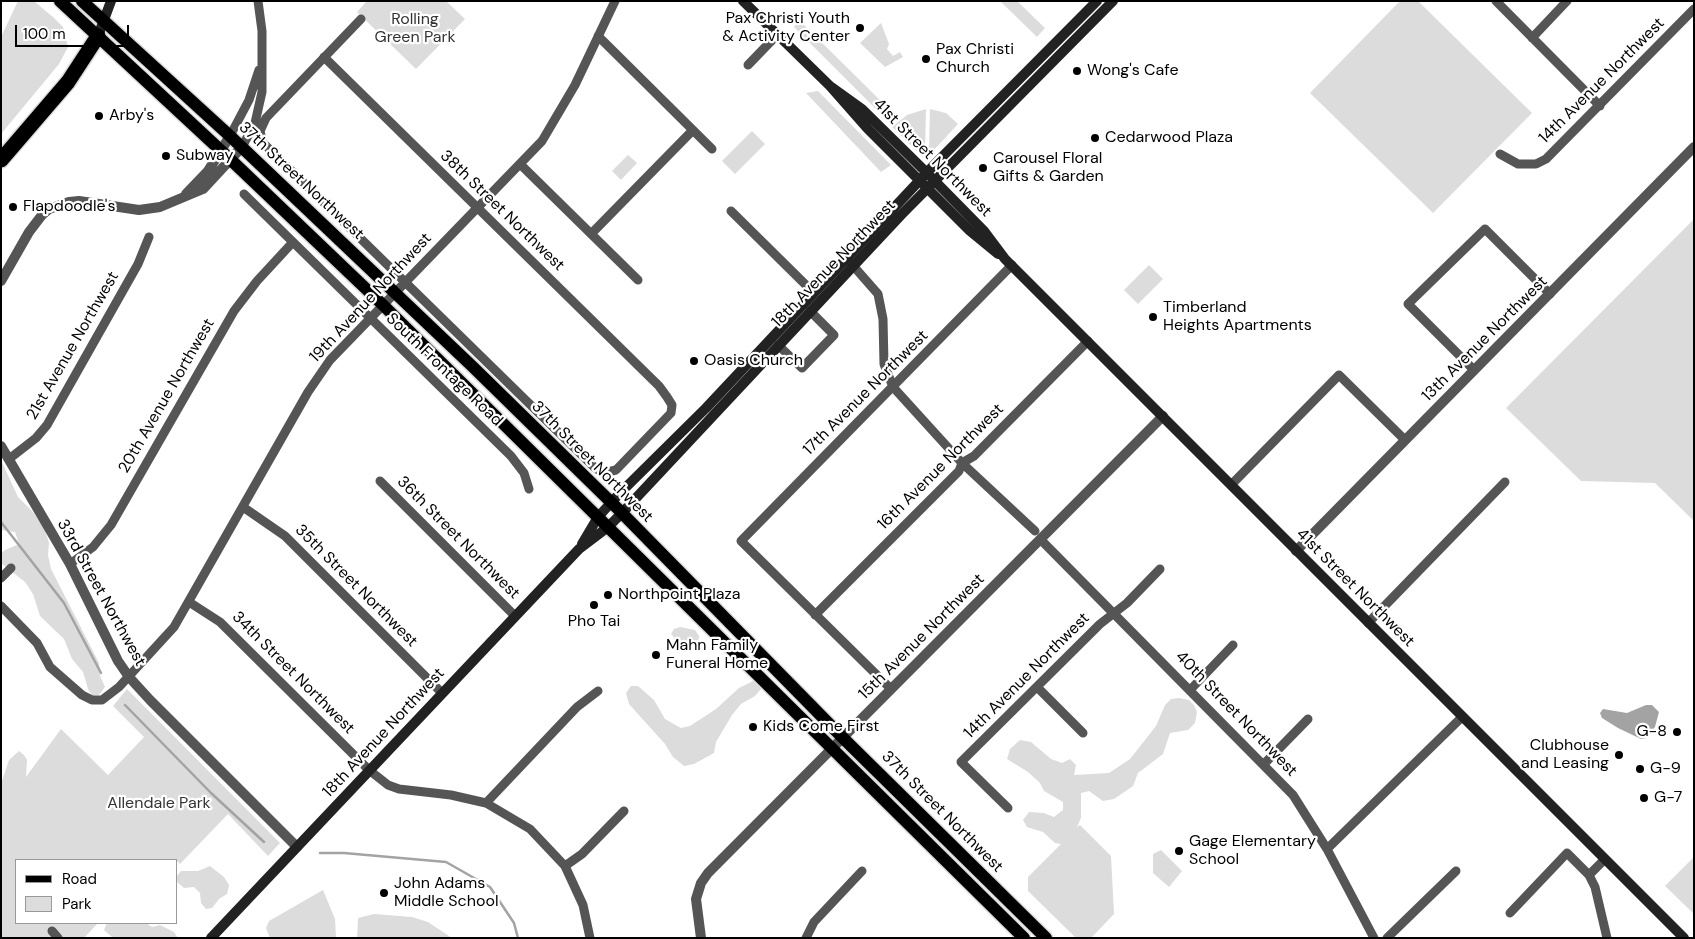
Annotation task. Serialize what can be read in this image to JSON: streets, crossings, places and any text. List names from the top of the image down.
{
  "streets": {
    "main road": ["41st Street Northwest", "37th Street Northwest", "18th Avenue Northwest"],
    "street": [
      "14th Avenue Northwest",
      "38th Street Northwest",
      "19th Avenue Northwest",
      "13th Avenue Northwest",
      "21st Avenue Northwest",
      "South Frontage Road",
      "17th Avenue Northwest",
      "20th Avenue Northwest",
      "16th Avenue Northwest",
      "36th Street Northwest",
      "35th Street Northwest",
      "33rd Street Northwest",
      "15th Avenue Northwest",
      "34th Street Northwest",
      "40th Street Northwest"
    ]
  },
  "crossings": [
    ["14th Avenue Northwest", "40th Street Northwest"],
    ["41st Street Northwest", "18th Avenue Northwest"],
    ["41st Street Northwest", "13th Avenue Northwest"],
    ["41st Street Northwest", "17th Avenue Northwest"],
    ["41st Street Northwest", "16th Avenue Northwest"],
    ["41st Street Northwest", "15th Avenue Northwest"],
    ["37th Street Northwest", "18th Avenue Northwest"],
    ["37th Street Northwest", "19th Avenue Northwest"],
    ["37th Street Northwest", "15th Avenue Northwest"],
    ["38th Street Northwest", "19th Avenue Northwest"],
    ["18th Avenue Northwest", "36th Street Northwest"],
    ["18th Avenue Northwest", "35th Street Northwest"],
    ["18th Avenue Northwest", "33rd Street Northwest"],
    ["18th Avenue Northwest", "34th Street Northwest"],
    ["18th Avenue Northwest", "40th Street Northwest"],
    ["19th Avenue Northwest", "South Frontage Road"],
    ["19th Avenue Northwest", "35th Street Northwest"],
    ["19th Avenue Northwest", "33rd Street Northwest"],
    ["19th Avenue Northwest", "34th Street Northwest"],
    ["21st Avenue Northwest", "33rd Street Northwest"],
    ["South Frontage Road", "20th Avenue Northwest"],
    ["17th Avenue Northwest", "16th Avenue Northwest"],
    ["17th Avenue Northwest", "40th Street Northwest"],
    ["20th Avenue Northwest", "33rd Street Northwest"],
    ["16th Avenue Northwest", "40th Street Northwest"],
    ["15th Avenue Northwest", "40th Street Northwest"]
  ],
  "parks": ["Rolling Green Park", "Allendale Park"],
  "places": [
    "Pax Christi Youth & Activity Center",
    "Pax Christi Church",
    "Wong's Cafe",
    "Arby's",
    "Cedarwood Plaza",
    "Subway",
    "Carousel Floral Gifts & Garden",
    "Flapdoodle's",
    "Timberland Heights Apartments",
    "Oasis Church",
    "Northpoint Plaza",
    "Pho Tai",
    "Mahn Family Funeral Home",
    "Kids Come First",
    "G-8",
    "Clubhouse and Leasing",
    "G-9",
    "G-7",
    "Gage Elementary School",
    "John Adams Middle School"
  ],
  "legend": ["Road", "Park"],
  "scale_bar": "100 m"
}
